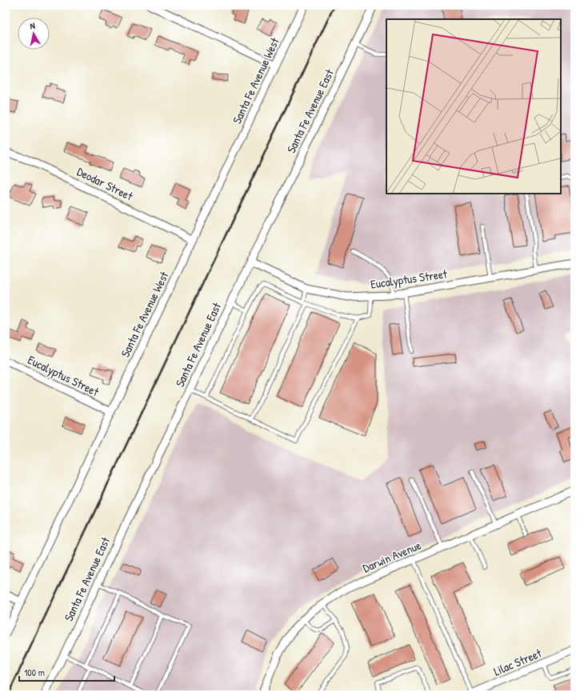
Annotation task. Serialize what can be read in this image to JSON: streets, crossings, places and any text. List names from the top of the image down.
{
  "streets": {
    "street": [
      "Santa Fe Avenue West",
      "Santa Fe Avenue East",
      "Deodar Street",
      "Eucalyptus Street",
      "Darwin Avenue",
      "Lilac Street"
    ]
  },
  "crossings": [
    ["Santa Fe Avenue West", "Deodar Street"],
    ["Santa Fe Avenue West", "Eucalyptus Street"],
    ["Santa Fe Avenue East", "Eucalyptus Street"]
  ],
  "scale_bar": "100 m",
  "north": "top"
}
